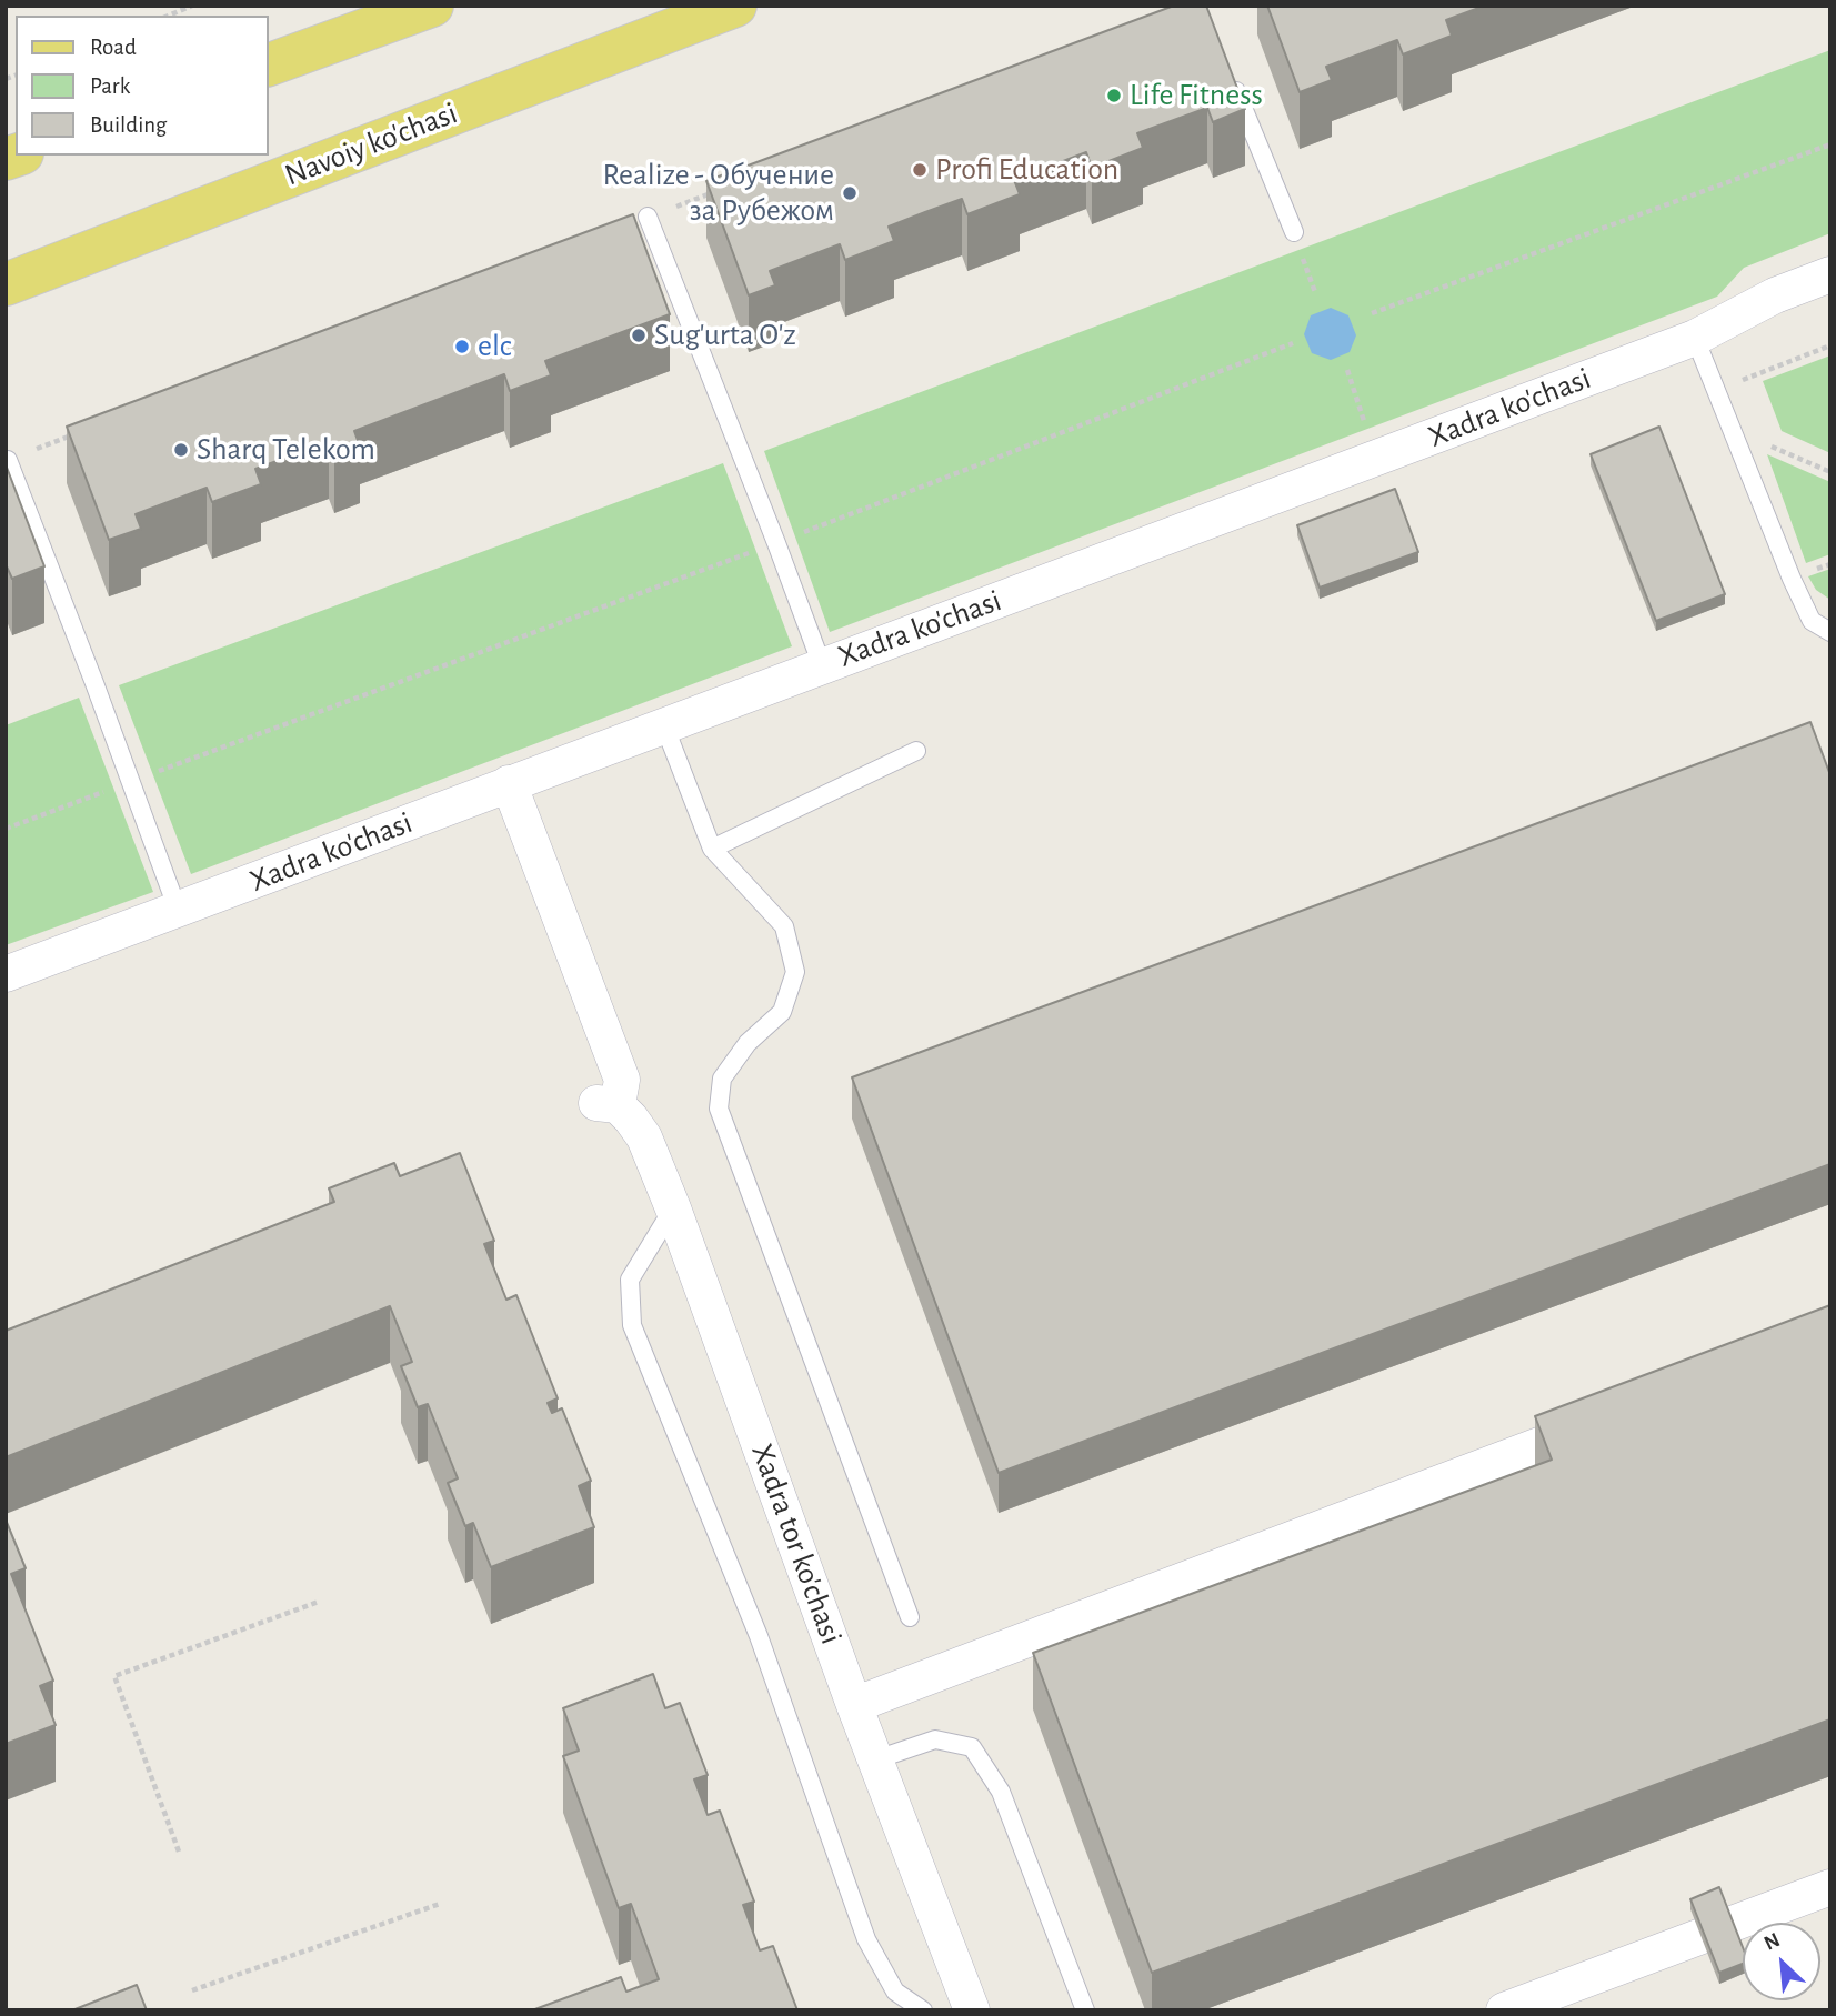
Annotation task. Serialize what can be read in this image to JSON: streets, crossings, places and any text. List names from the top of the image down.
{
  "streets": {
    "main road": ["Navoiy ko'chasi"],
    "street": ["Xadra ko'chasi", "Xadra tor ko'chasi"]
  },
  "crossings": [
    ["Xadra ko'chasi", "Xadra tor ko'chasi"]
  ],
  "places": [
    "Life Fitness",
    "Profi Education",
    "Realize - Обучение за Рубежом",
    "Sug'urta O'z",
    "elc",
    "Sharq Telekom"
  ],
  "legend": ["Road", "Park", "Building"],
  "north": "top left"
}
